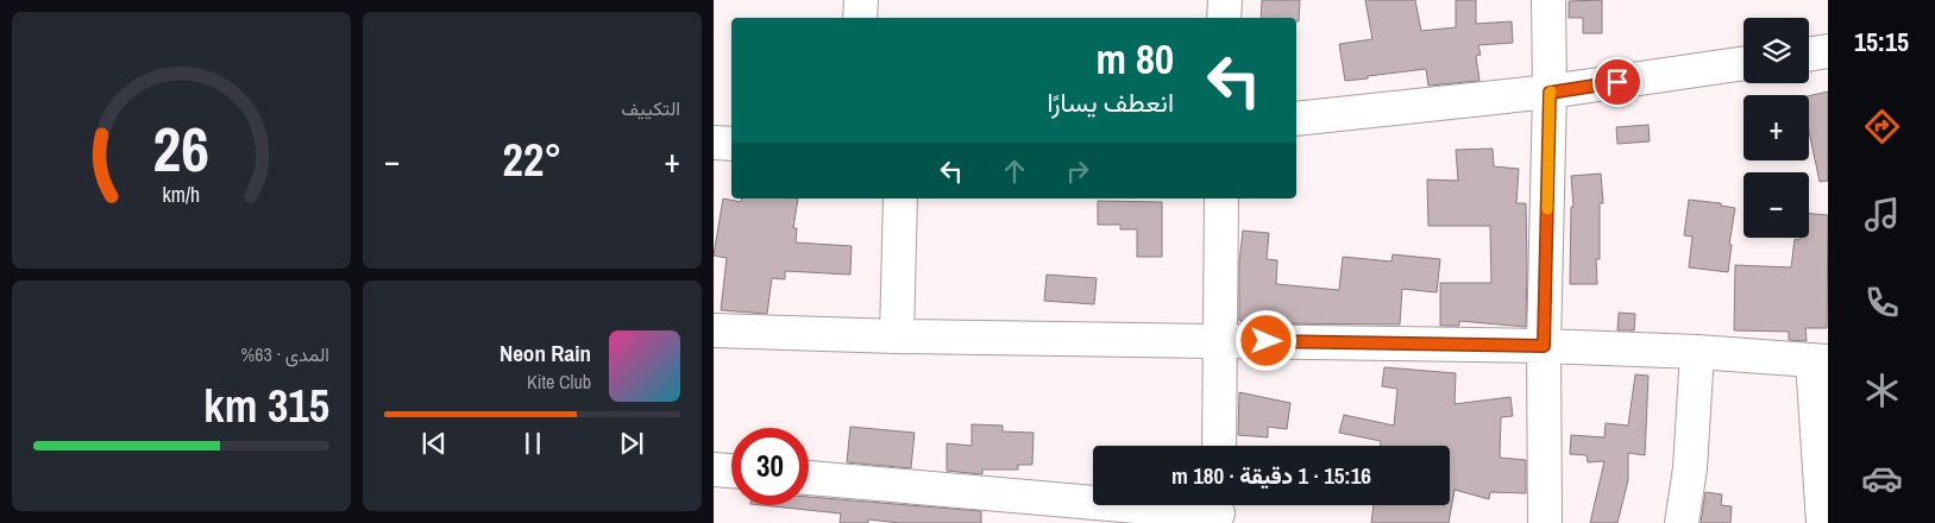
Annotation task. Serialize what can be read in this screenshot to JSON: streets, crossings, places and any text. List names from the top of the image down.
{
  "page": {
    "tabs": "15:15",
    "tile": [
      "التكييف",
      ["المدى · 63%", "315 km"]
    ],
    "map_buttons": ["+", "−"],
    "turn": ["80 m", "انعطف يسارًا"],
    "heat": ["−", "22°", "+"],
    "song": ["Neon Rain", "Kite Club"],
    "limit": "30",
    "trip": "15:16 · 1 دقيقة · 180 m",
    "gauge": ["26", "km/h"]
  }
}
